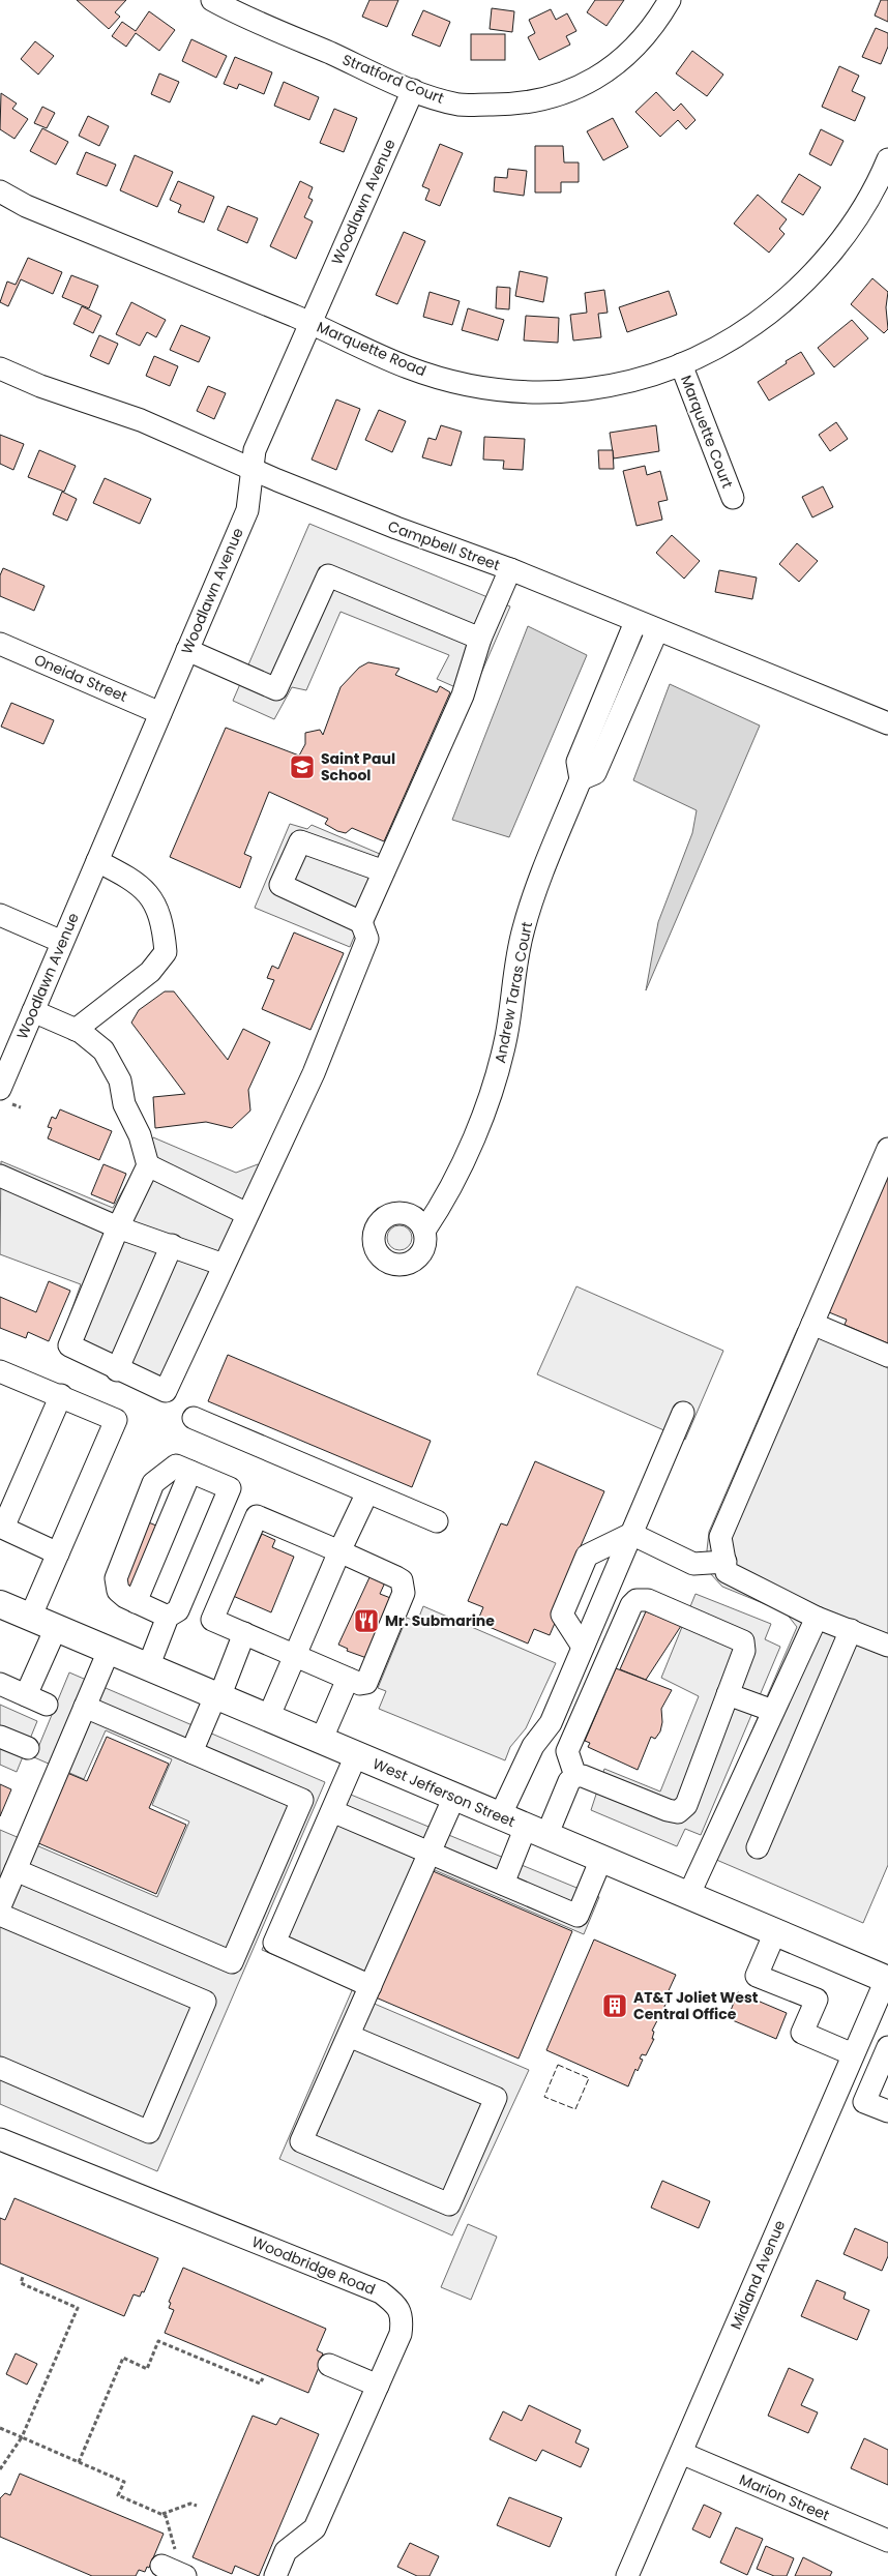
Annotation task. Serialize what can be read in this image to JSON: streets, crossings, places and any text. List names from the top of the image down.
{
  "streets": {
    "main road": ["West Jefferson Street"],
    "street": [
      "Stratford Court",
      "Woodlawn Avenue",
      "Marquette Road",
      "Marquette Court",
      "Campbell Street",
      "Oneida Street",
      "Andrew Taras Court",
      "Woodbridge Road",
      "Midland Avenue",
      "Marion Street"
    ]
  },
  "crossings": [
    ["Stratford Court", "Woodlawn Avenue"],
    ["Woodlawn Avenue", "Marquette Road"],
    ["Woodlawn Avenue", "Campbell Street"],
    ["Woodlawn Avenue", "Oneida Street"],
    ["Marquette Road", "Marquette Court"],
    ["Campbell Street", "Andrew Taras Court"],
    ["West Jefferson Street", "Midland Avenue"],
    ["Midland Avenue", "Marion Street"]
  ],
  "places": {
    "school or university": ["Saint Paul School"],
    "restaurant": ["Mr. Submarine"],
    "building": ["AT&T Joliet West Central Office"]
  }
}
